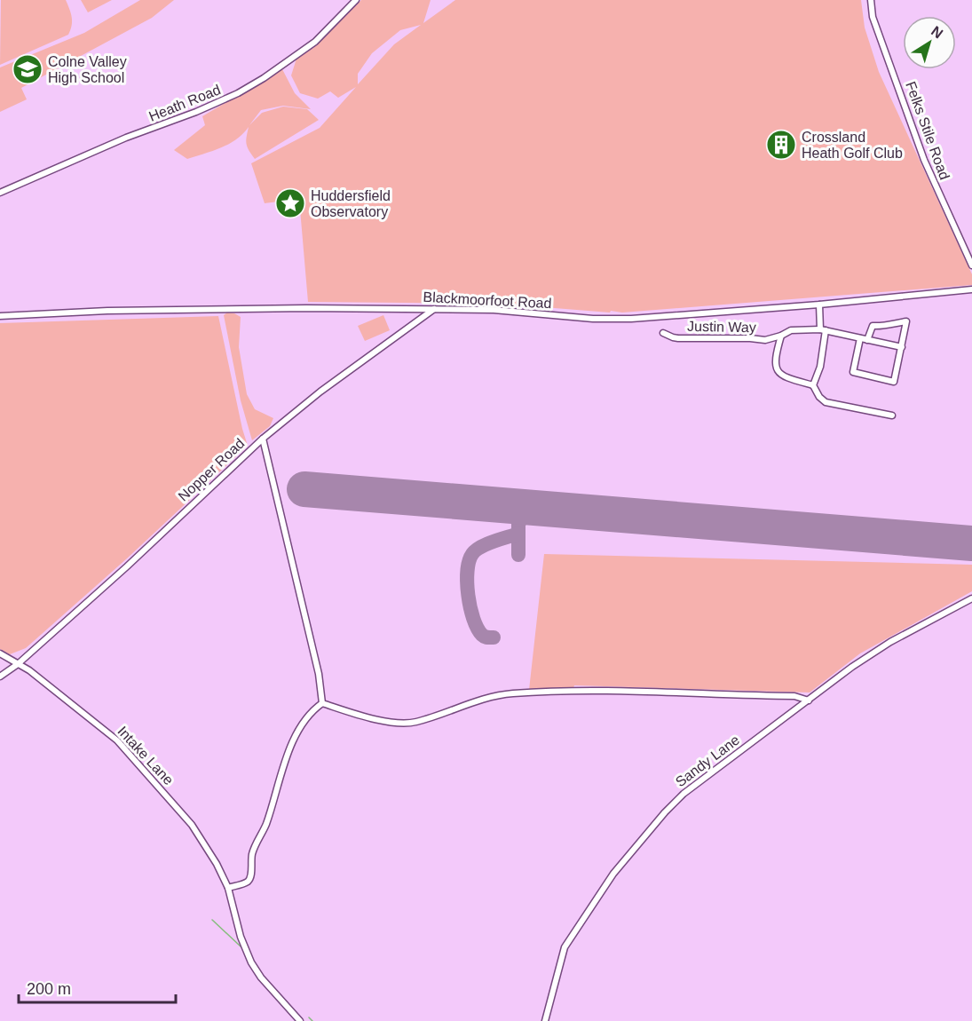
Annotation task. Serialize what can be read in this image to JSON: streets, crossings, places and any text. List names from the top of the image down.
{
  "streets": {
    "street": [
      "Heath Road",
      "Felks Stile Road",
      "Blackmoorfoot Road",
      "Justin Way",
      "Nopper Road",
      "Intake Lane",
      "Sandy Lane"
    ]
  },
  "crossings": [
    ["Blackmoorfoot Road", "Nopper Road"],
    ["Nopper Road", "Intake Lane"]
  ],
  "places": {
    "school or university": ["Colne Valley High School"],
    "building": ["Crossland Heath Golf Club"],
    "place": ["Huddersfield Observatory"]
  },
  "scale_bar": "200 m",
  "north": "top right"
}
